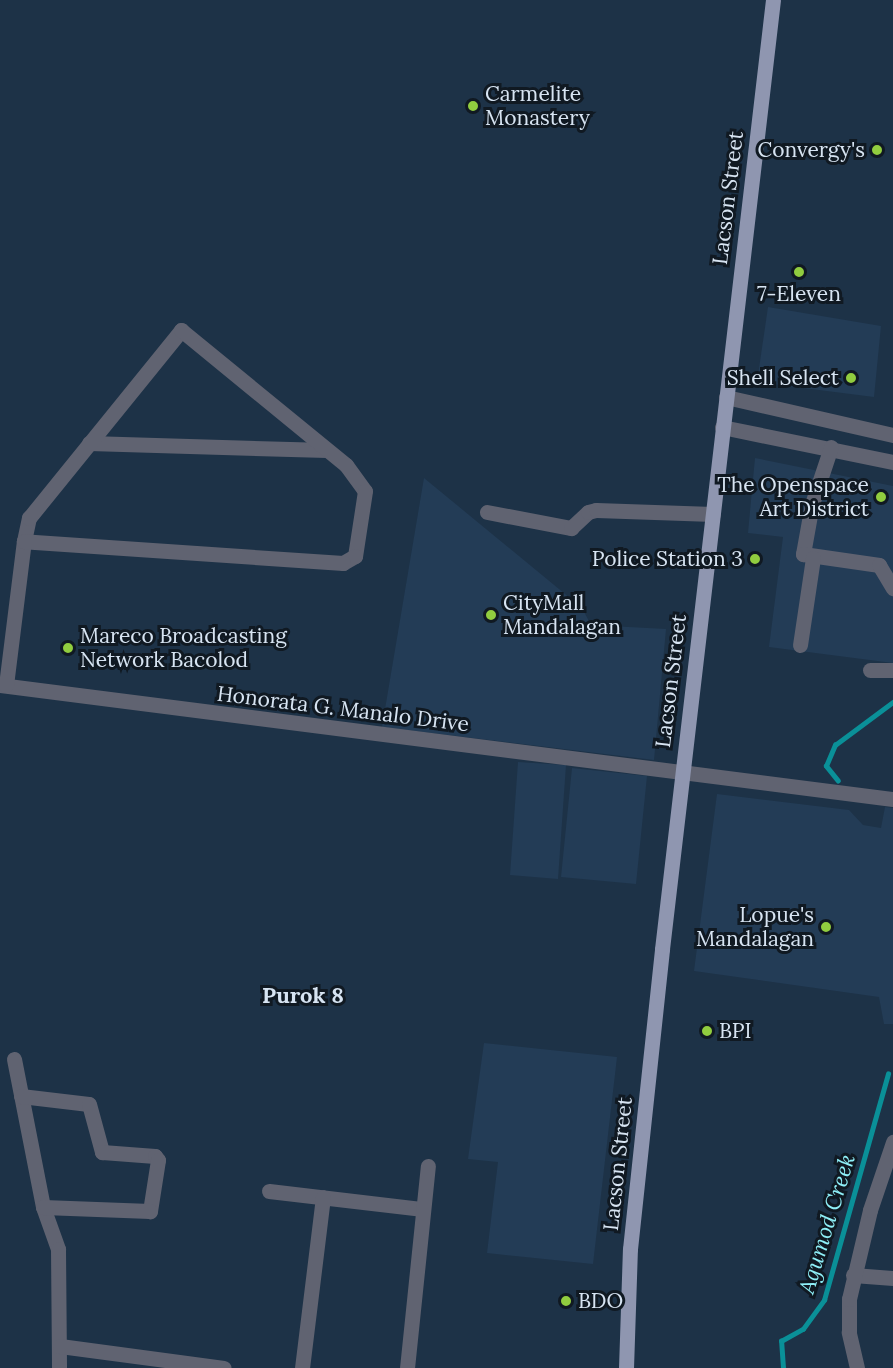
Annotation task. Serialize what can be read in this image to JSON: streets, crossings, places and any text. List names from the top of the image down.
{
  "streets": {
    "main road": ["Lacson Street"],
    "street": ["Honorata G. Manalo Drive"]
  },
  "crossings": [
    ["Lacson Street", "Honorata G. Manalo Drive"]
  ],
  "districts": ["Purok 8"],
  "water": ["Agumod Creek"],
  "places": [
    "Carmelite Monastery",
    "Convergy's",
    "7-Eleven",
    "Shell Select",
    "The Openspace Art District",
    "Police Station 3",
    "CityMall Mandalagan",
    "Mareco Broadcasting Network Bacolod",
    "Lopue's Mandalagan",
    "BPI",
    "BDO"
  ]
}
